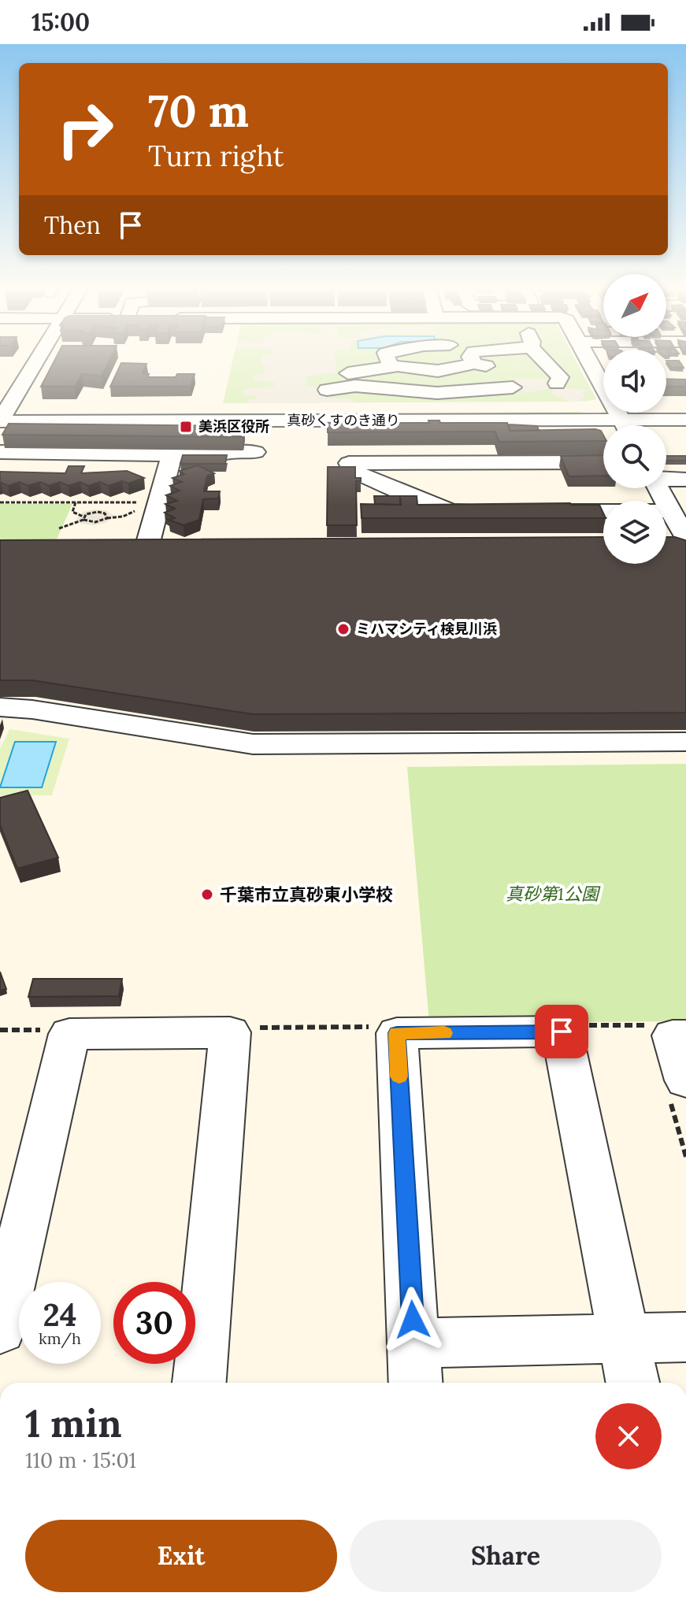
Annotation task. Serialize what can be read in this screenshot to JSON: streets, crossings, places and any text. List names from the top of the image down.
{
  "streets": {
    "street": ["真砂くすのき通り"]
  },
  "parks": ["真砂第1公園"],
  "places": {
    "transit": ["美浜区役所"],
    "other": ["ミハマシティ検見川浜", "千葉市立真砂東小学校"]
  },
  "north": "top right",
  "page": {
    "status": "15:00",
    "turn": ["70 m", "Turn right"],
    "then": "Then",
    "speed": "24 km/h",
    "limit": "30",
    "heading": ["1 min", "110 m · 15:01"],
    "buttons": ["Exit", "Share"]
  }
}
